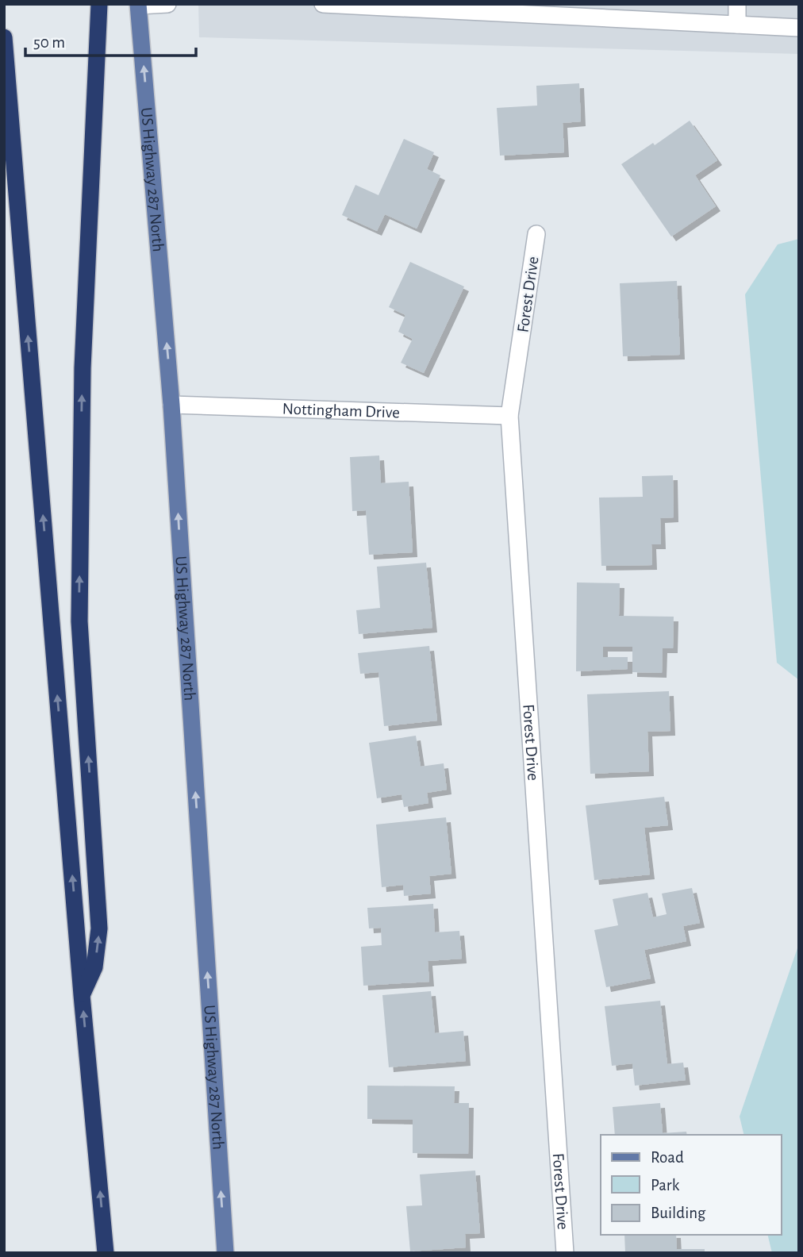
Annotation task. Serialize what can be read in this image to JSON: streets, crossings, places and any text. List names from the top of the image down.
{
  "streets": {
    "main road": ["US Highway 287 North"],
    "street": ["Forest Drive", "Nottingham Drive"]
  },
  "crossings": [
    ["US Highway 287 North", "Nottingham Drive"],
    ["Forest Drive", "Nottingham Drive"]
  ],
  "one_way": ["US Highway 287 North"],
  "legend": ["Road", "Park", "Building"],
  "scale_bar": "50 m"
}
